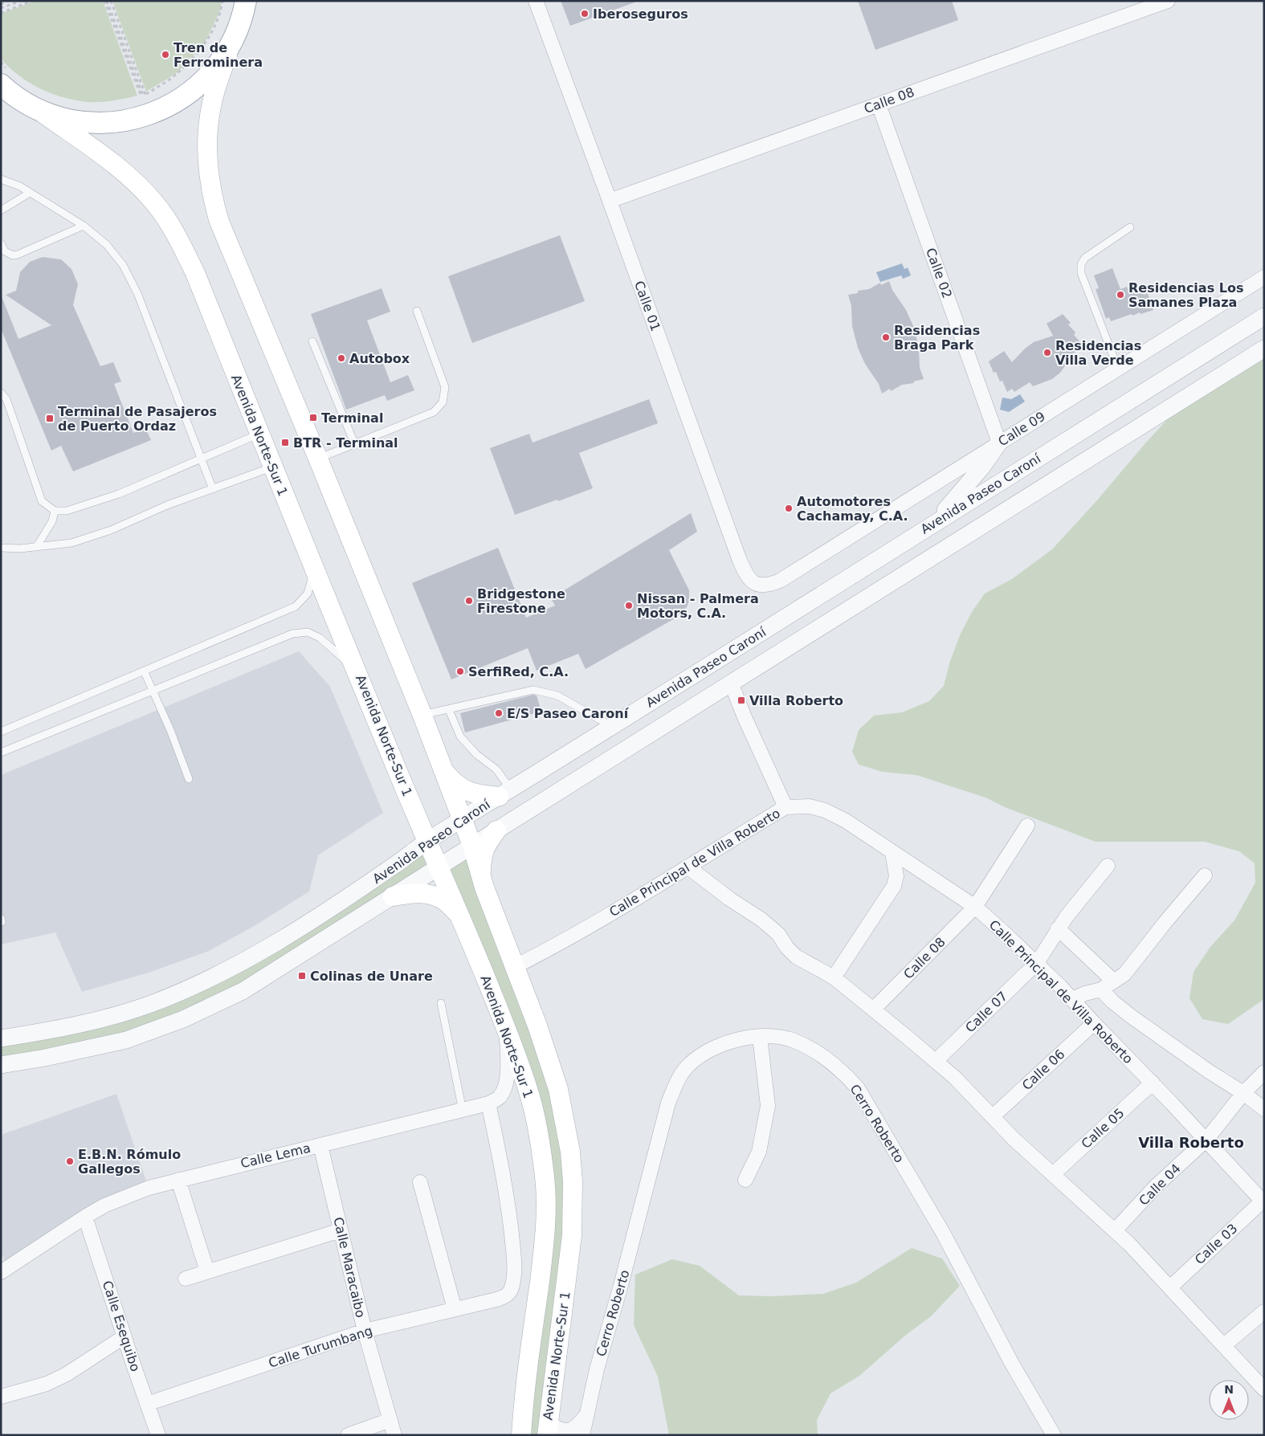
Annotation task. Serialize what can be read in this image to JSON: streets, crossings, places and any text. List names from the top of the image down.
{
  "streets": {
    "main road": ["Avenida Norte-Sur 1"],
    "street": [
      "Calle 08",
      "Calle 02",
      "Calle 01",
      "Calle 09",
      "Avenida Paseo Caroní",
      "Calle Principal de Villa Roberto",
      "Calle 07",
      "Calle 06",
      "Cerro Roberto",
      "Calle 05",
      "Calle Lema",
      "Calle 04",
      "Calle 03",
      "Calle Maracaibo",
      "Calle Esequibo",
      "Calle Turumbang"
    ]
  },
  "crossings": [
    ["Calle 08", "Calle 02"],
    ["Calle 08", "Calle 01"],
    ["Calle 08", "Calle Principal de Villa Roberto"],
    ["Calle 02", "Calle 09"],
    ["Calle 01", "Calle 09"],
    ["Avenida Norte-Sur 1", "Avenida Paseo Caroní"],
    ["Avenida Norte-Sur 1", "Calle Principal de Villa Roberto"],
    ["Avenida Norte-Sur 1", "Calle Lema"],
    ["Calle Principal de Villa Roberto", "Calle 07"],
    ["Calle Principal de Villa Roberto", "Calle 06"],
    ["Calle Principal de Villa Roberto", "Calle 05"],
    ["Calle Principal de Villa Roberto", "Calle 04"],
    ["Calle Principal de Villa Roberto", "Calle 03"],
    ["Calle Lema", "Calle Maracaibo"],
    ["Calle Lema", "Calle Esequibo"],
    ["Calle Lema", "Calle Turumbang"],
    ["Calle Maracaibo", "Calle Turumbang"],
    ["Calle Esequibo", "Calle Turumbang"]
  ],
  "districts": ["Villa Roberto"],
  "places": {
    "other": [
      "Iberoseguros",
      "Tren de Ferrominera",
      "Residencias Los Samanes Plaza",
      "Residencias Braga Park",
      "Residencias Villa Verde",
      "Autobox",
      "Automotores Cachamay, C.A.",
      "Bridgestone Firestone",
      "Nissan - Palmera Motors, C.A.",
      "SerfiRed, C.A.",
      "E/S Paseo Caroní",
      "E.B.N. Rómulo Gallegos"
    ],
    "transit": [
      "Terminal",
      "Terminal de Pasajeros de Puerto Ordaz",
      "BTR - Terminal",
      "Villa Roberto",
      "Colinas de Unare"
    ]
  },
  "north": "top"
}
